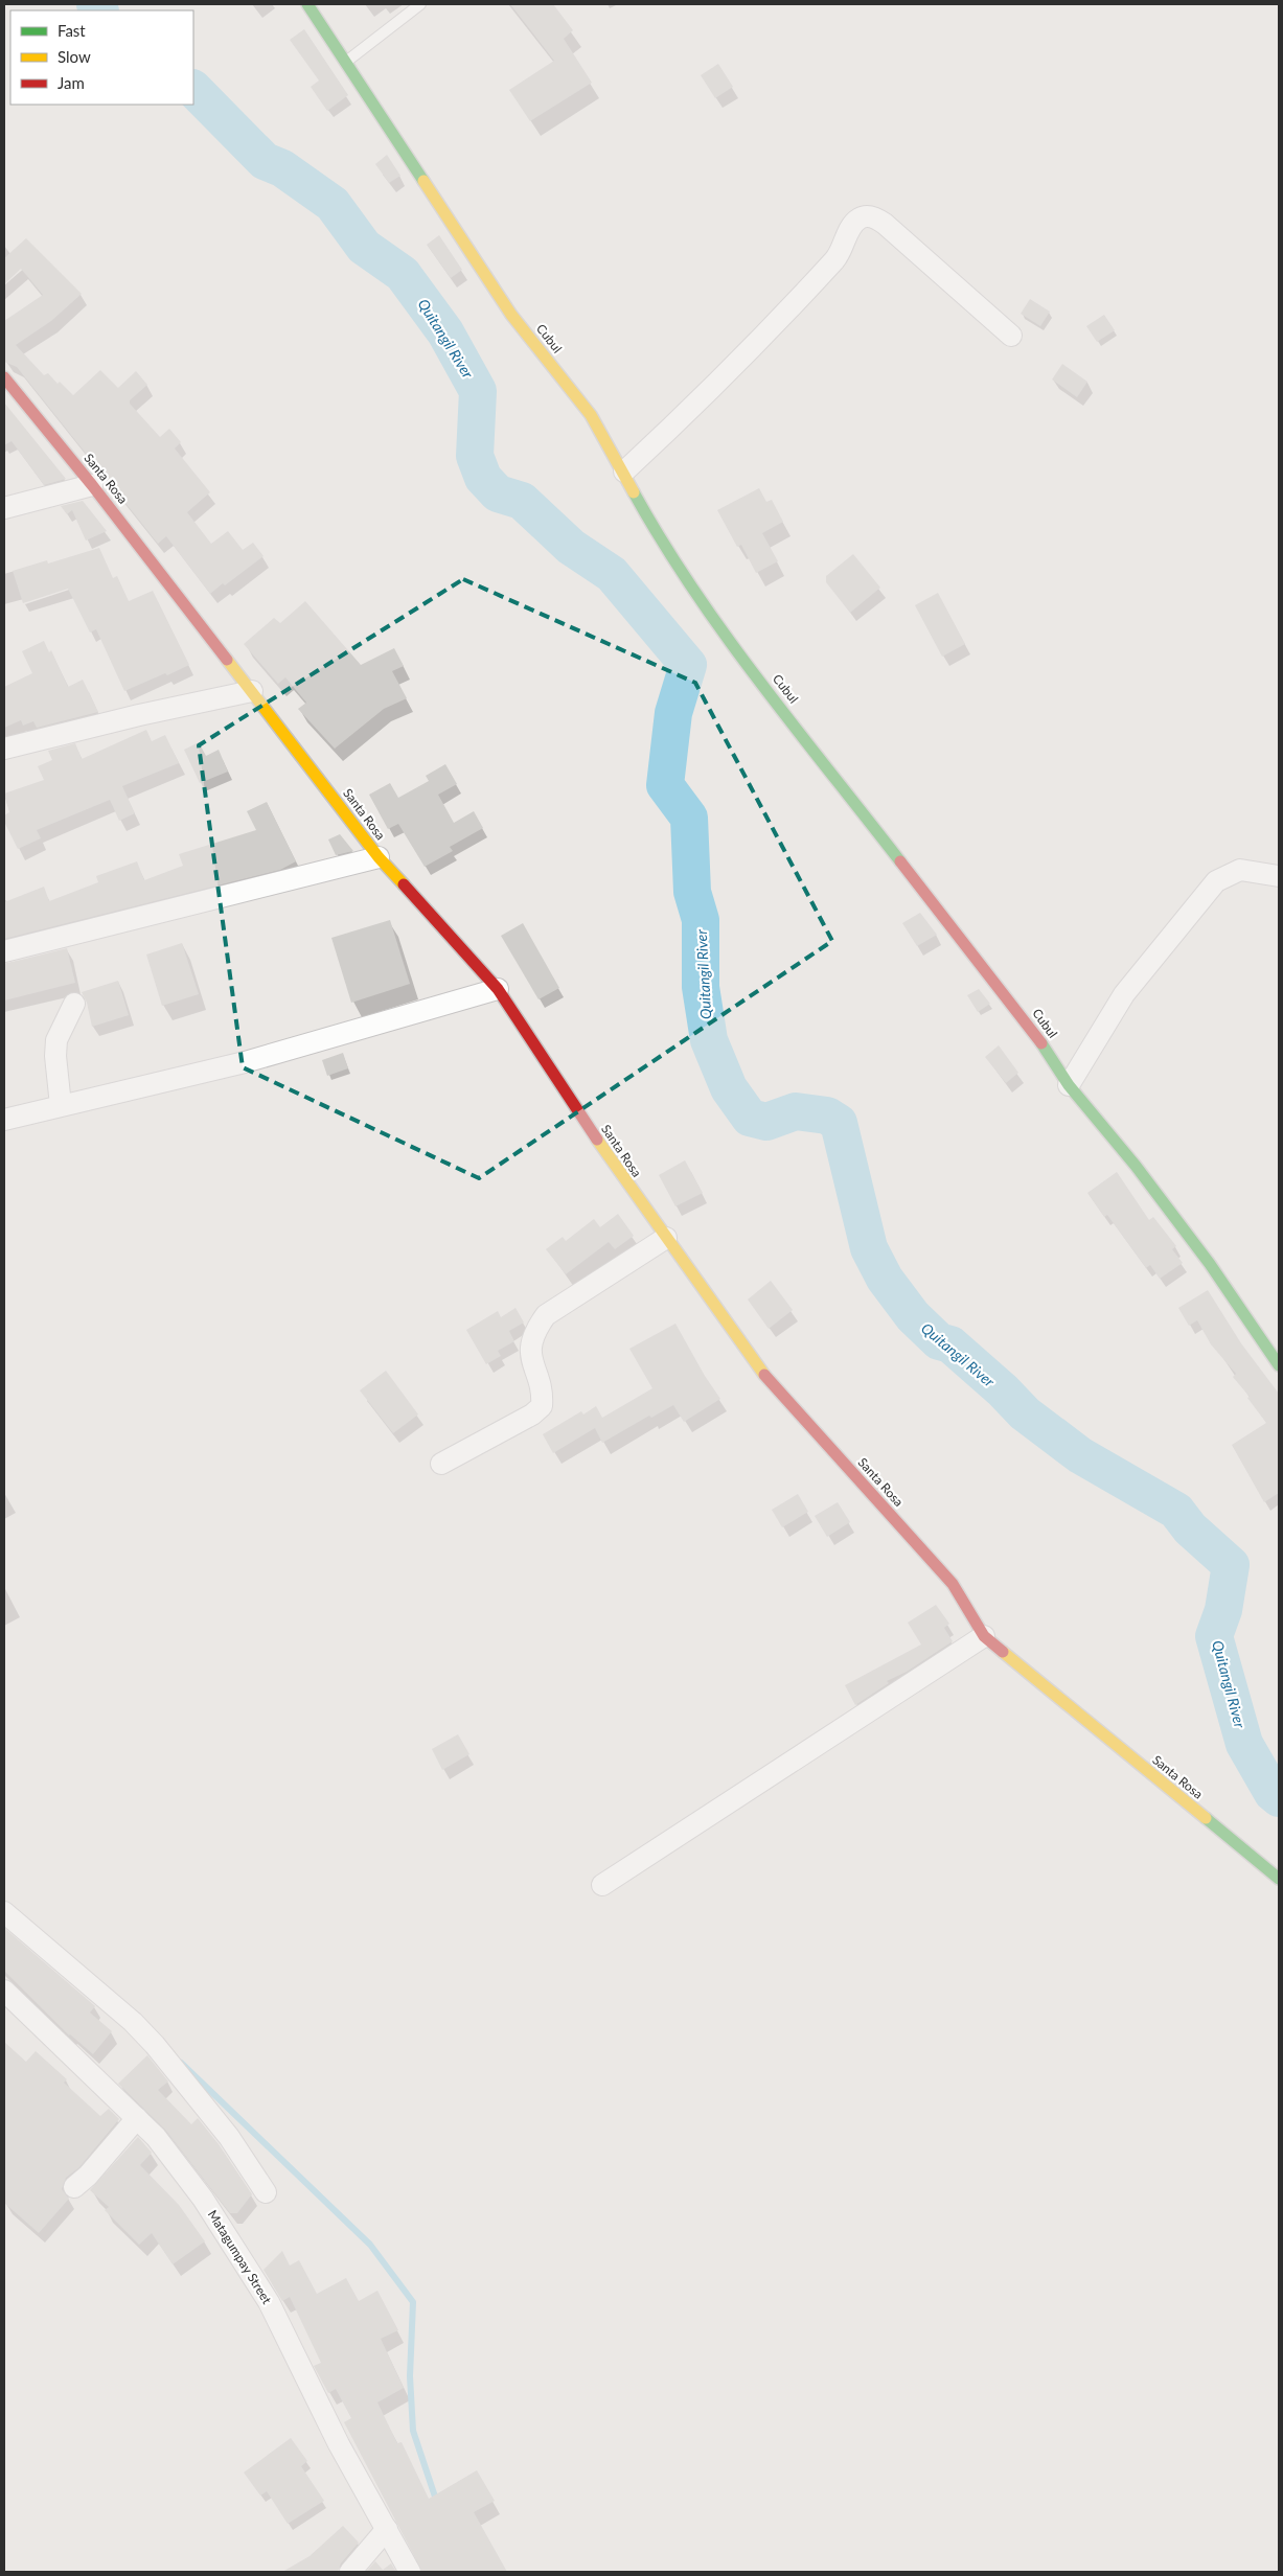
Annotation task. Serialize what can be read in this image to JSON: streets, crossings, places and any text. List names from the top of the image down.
{
  "streets": {
    "street": ["Cubul", "Santa Rosa", "Matagumpay Street"]
  },
  "water": ["Quitangil River"],
  "legend": ["Fast", "Slow", "Jam"]
}
